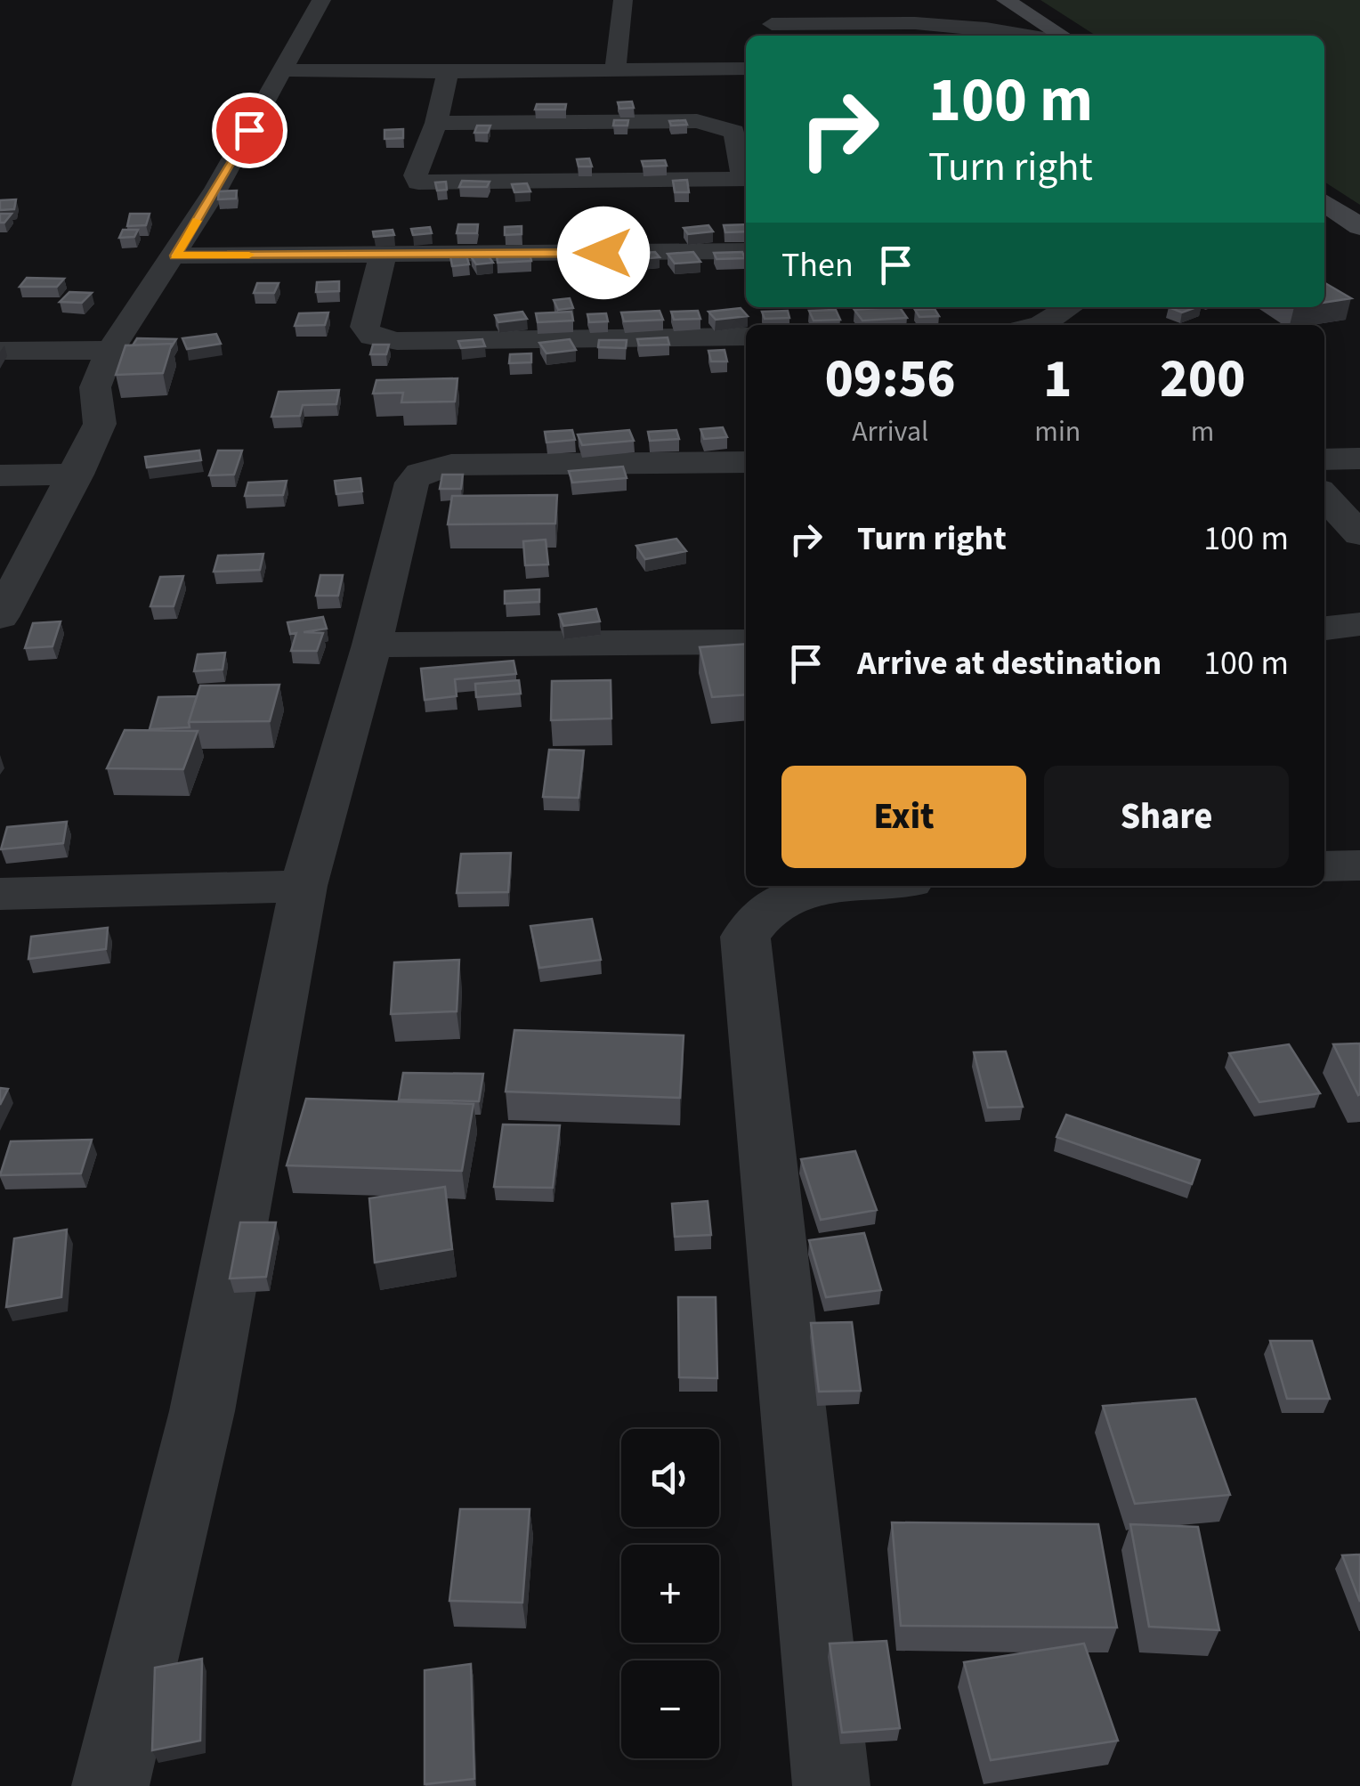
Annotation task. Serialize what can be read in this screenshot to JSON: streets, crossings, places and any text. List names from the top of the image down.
{
  "page": {
    "turn": ["100 m", "Turn right"],
    "then": "Then",
    "eta": [
      "09:56",
      "Arrival",
      "1",
      "min",
      "200",
      "m"
    ],
    "list": [
      {
        "name": "Turn right",
        "value": "100 m"
      },
      {
        "name": "Arrive at destination",
        "value": "100 m"
      }
    ],
    "buttons": ["Exit", "Share"],
    "map_buttons": ["+", "−"]
  }
}
